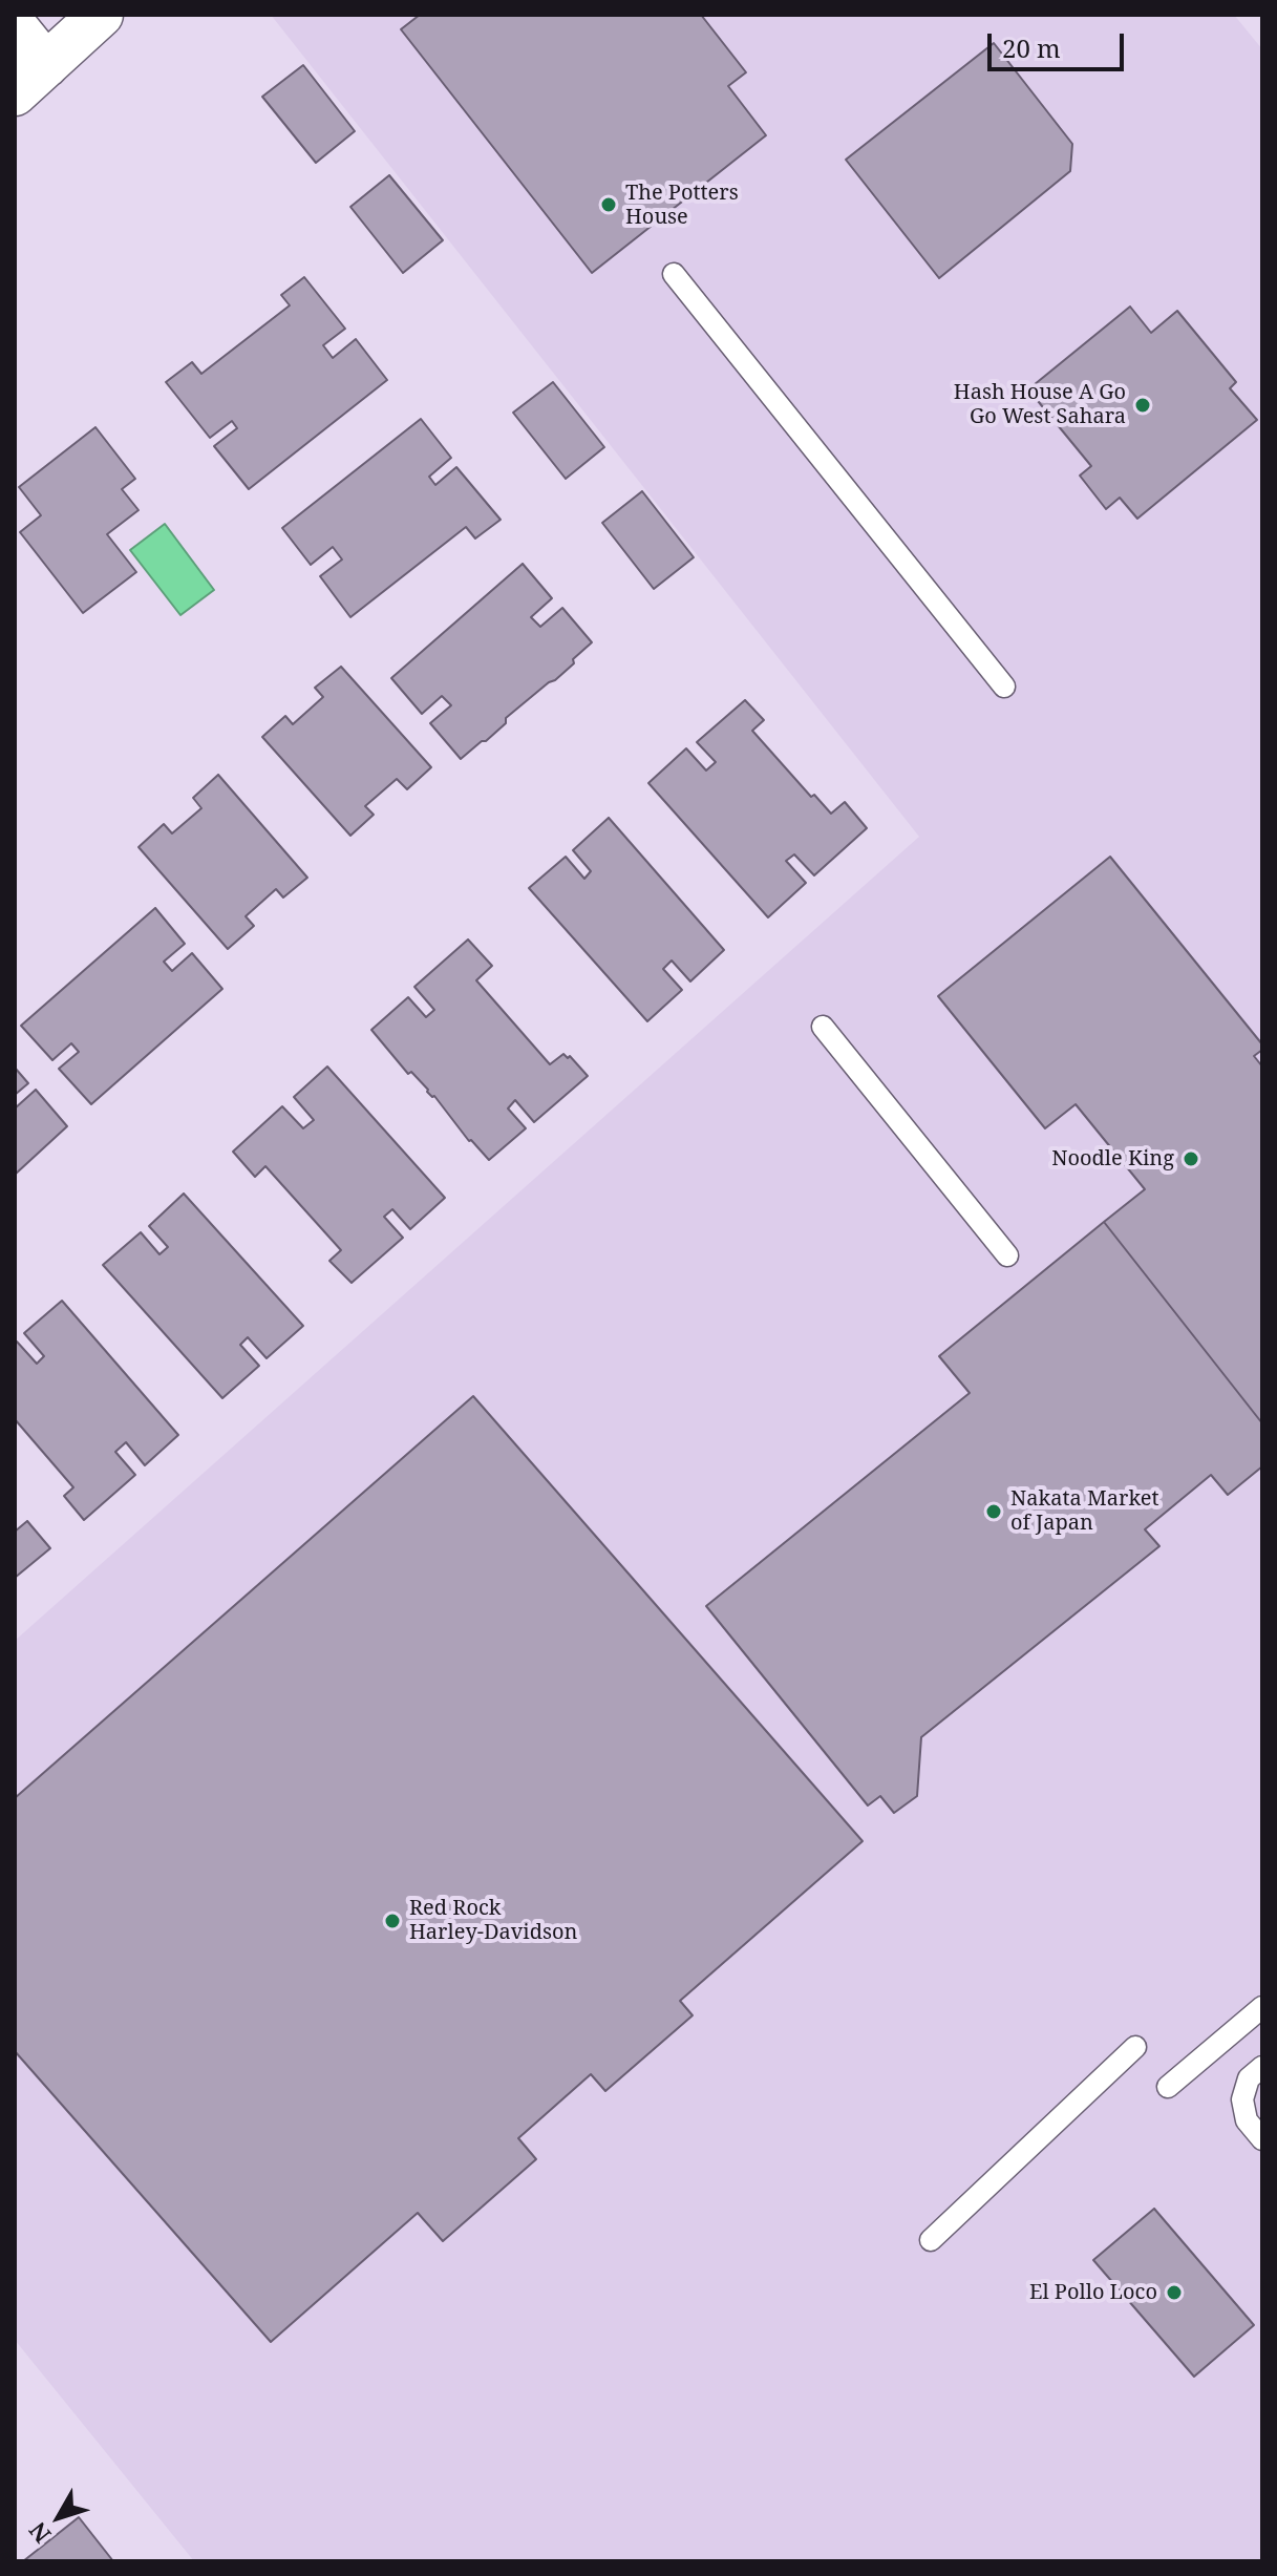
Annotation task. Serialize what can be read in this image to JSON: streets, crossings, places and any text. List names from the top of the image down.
{
  "places": [
    "The Potters House",
    "Hash House A Go Go West Sahara",
    "Noodle King",
    "Nakata Market of Japan",
    "Red Rock Harley-Davidson",
    "El Pollo Loco"
  ],
  "scale_bar": "20 m",
  "north": "bottom left"
}
